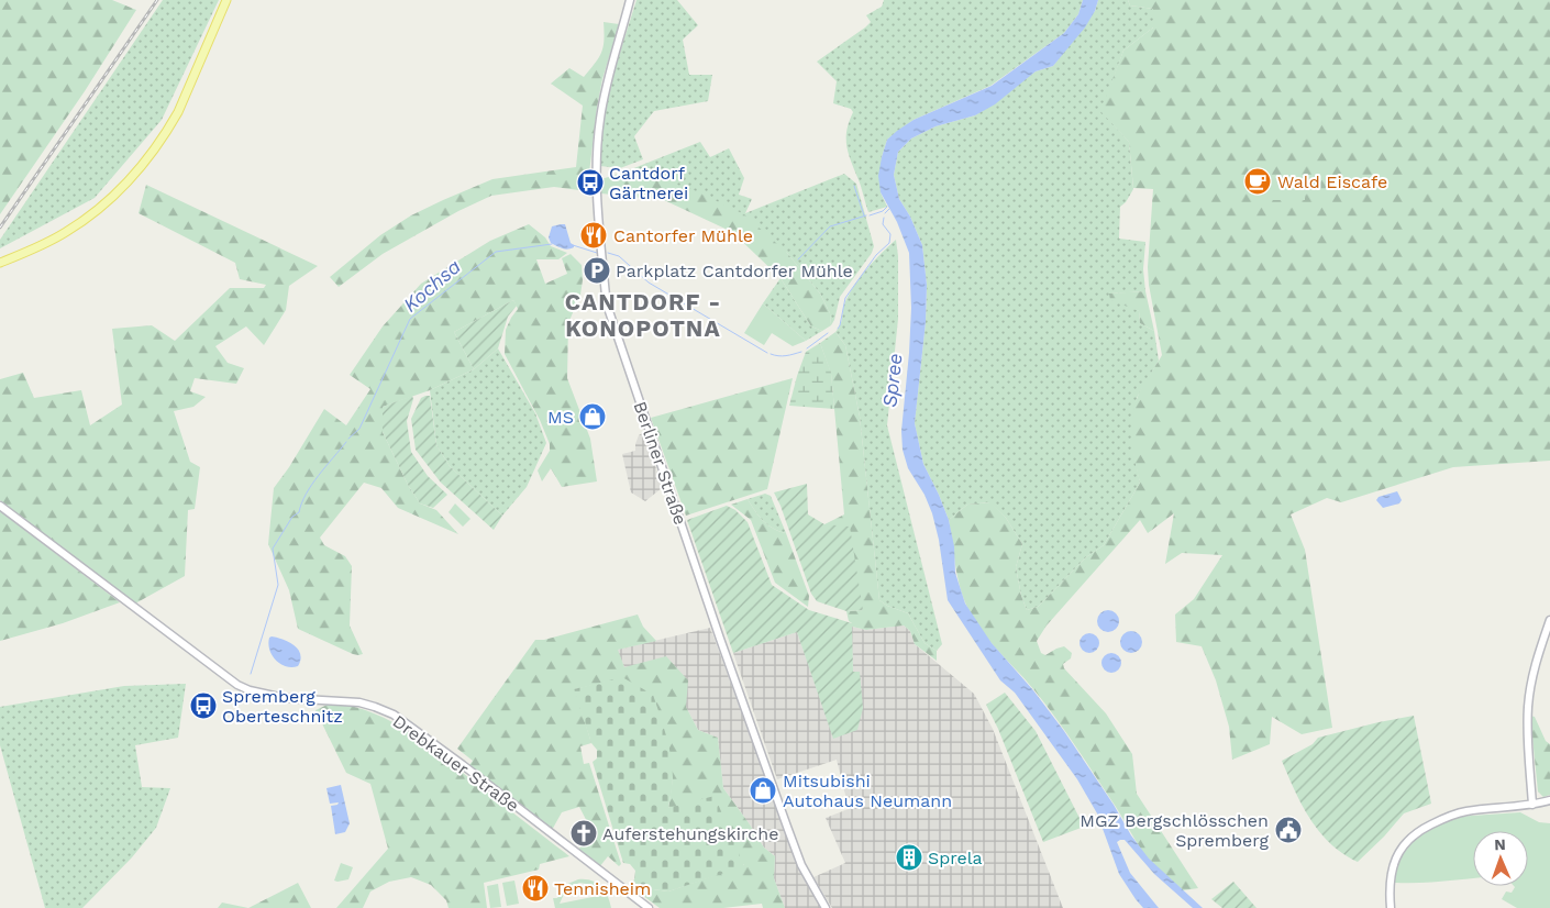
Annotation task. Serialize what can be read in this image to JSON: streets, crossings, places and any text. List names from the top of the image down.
{
  "streets": {
    "main road": ["Berliner Straße", "Drebkauer Straße"]
  },
  "districts": ["CANTDORF - KONOPOTNA"],
  "water": ["Kochsa", "Spree"],
  "places": {
    "cafe": ["Wald Eiscafe"],
    "bus stop": ["Cantdorf Gärtnerei", "Spremberg Oberteschnitz"],
    "restaurant": ["Cantorfer Mühle", "Tennisheim"],
    "parking": ["Parkplatz Cantdorfer Mühle"],
    "shop": ["MS", "Mitsubishi Autohaus Neumann"],
    "public building": ["MGZ Bergschlösschen Spremberg"],
    "church": ["Auferstehungskirche"],
    "building": ["Sprela"]
  },
  "north": "top"
}
